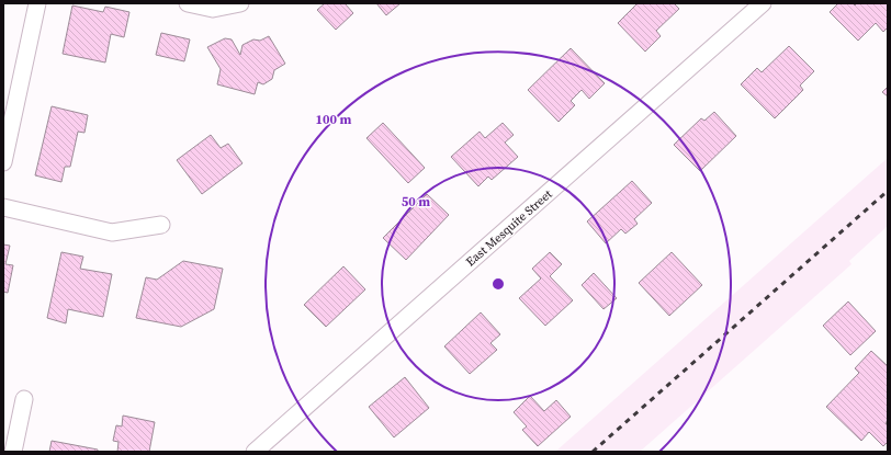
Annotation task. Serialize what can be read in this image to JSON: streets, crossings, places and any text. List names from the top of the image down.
{
  "streets": {
    "street": ["East Mesquite Street"]
  },
  "rings": ["100 m", "50 m"]
}
